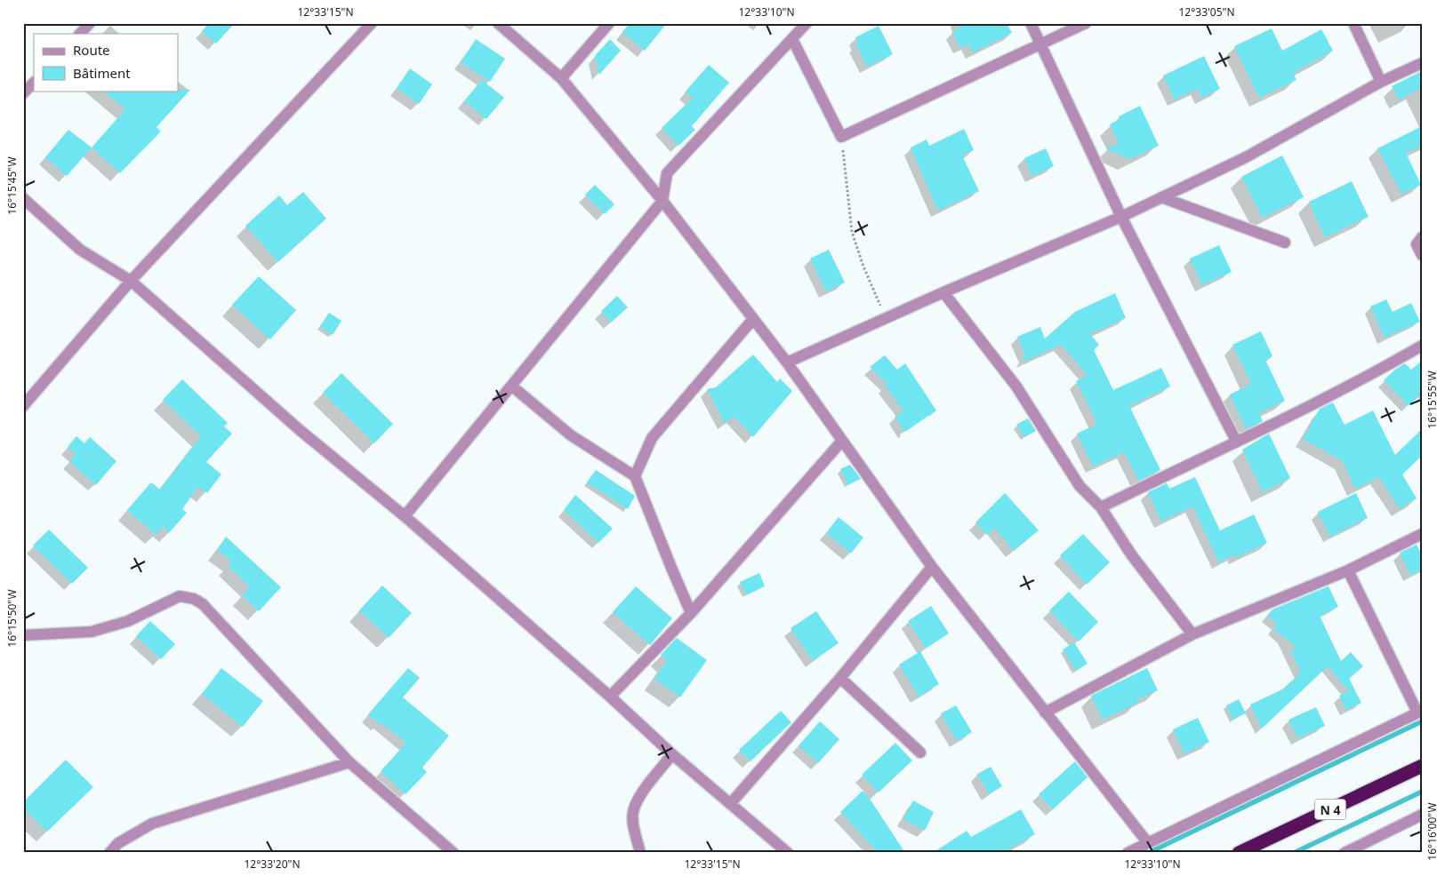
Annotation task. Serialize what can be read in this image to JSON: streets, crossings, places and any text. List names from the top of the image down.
{
  "streets": {
    "highway": ["N 4"]
  },
  "legend": ["Route", "Bâtiment"],
  "coordinates": [
    "12°33'15\"N",
    "12°33'10\"N",
    "12°33'05\"N",
    "16°15'45\"W",
    "16°15'55\"W",
    "16°15'50\"W",
    "16°16'00\"W",
    "12°33'20\"N"
  ]
}
